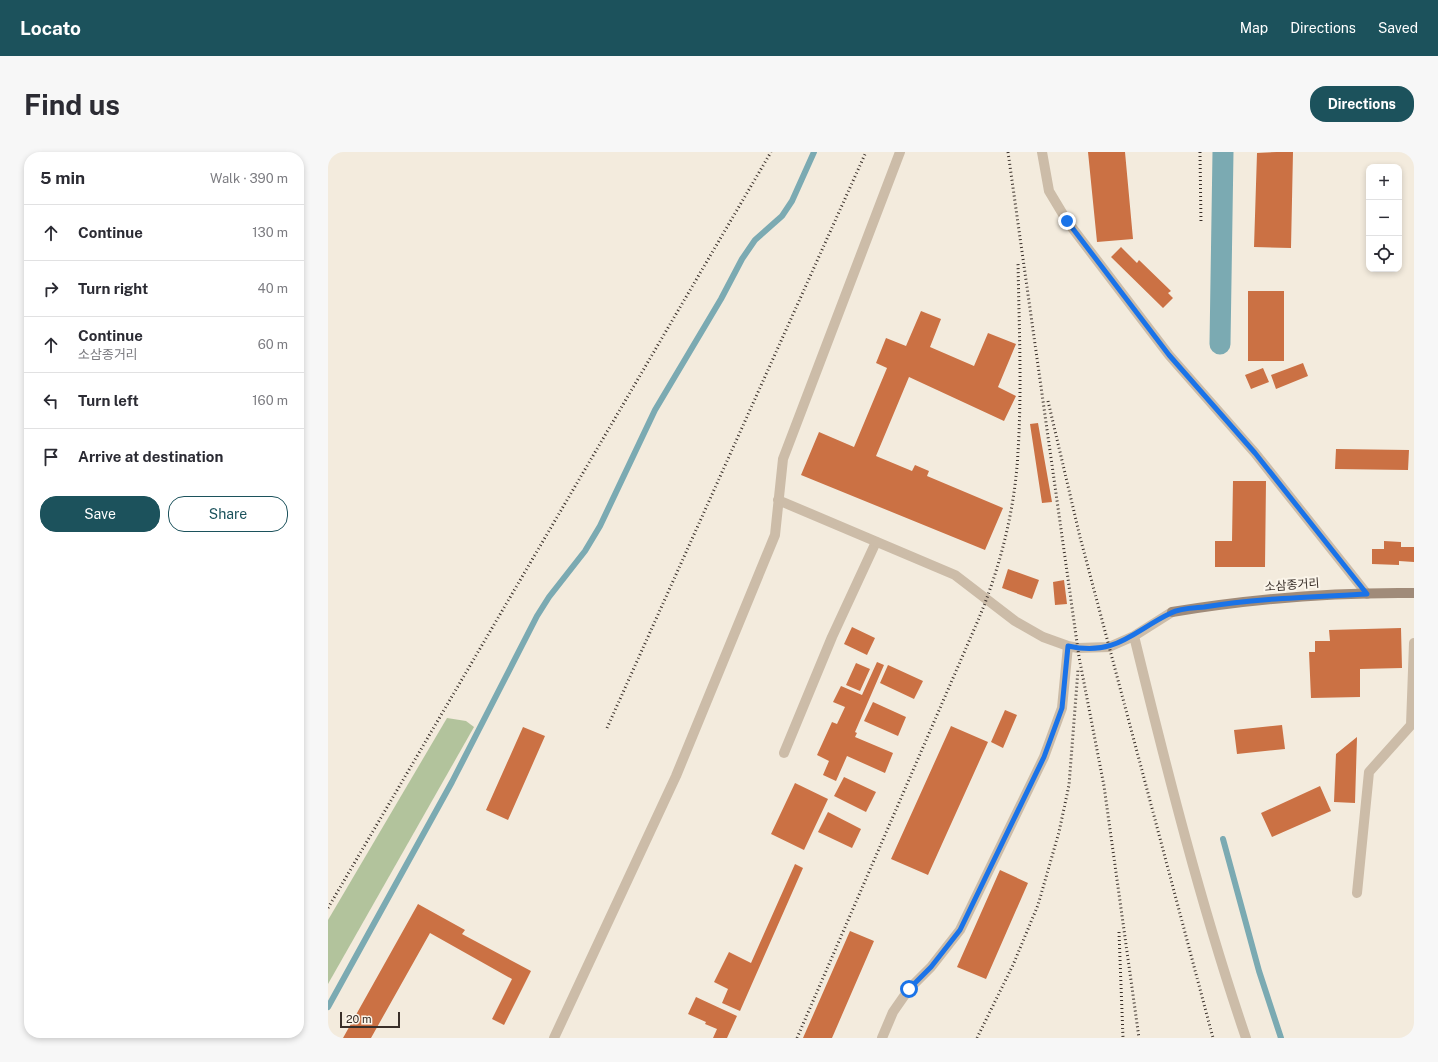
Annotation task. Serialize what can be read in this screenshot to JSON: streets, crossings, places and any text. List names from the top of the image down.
{
  "streets": {
    "street": ["소삼종거리"]
  },
  "scale_bar": "20 m",
  "page": {
    "header": "Locato",
    "nav": ["Map", "Directions", "Saved"],
    "buttons": [
      "Directions",
      ["Save", "Share"]
    ],
    "title": "Find us",
    "heading": ["5 min", "Walk · 390 m"],
    "map_buttons": ["+", "−"],
    "list": [
      ["Continue", "130 m"],
      ["Turn right", "40 m"],
      ["Continue", "소삼종거리", "60 m"],
      ["Turn left", "160 m"],
      "Arrive at destination"
    ],
    "scale": "20 m"
  }
}
